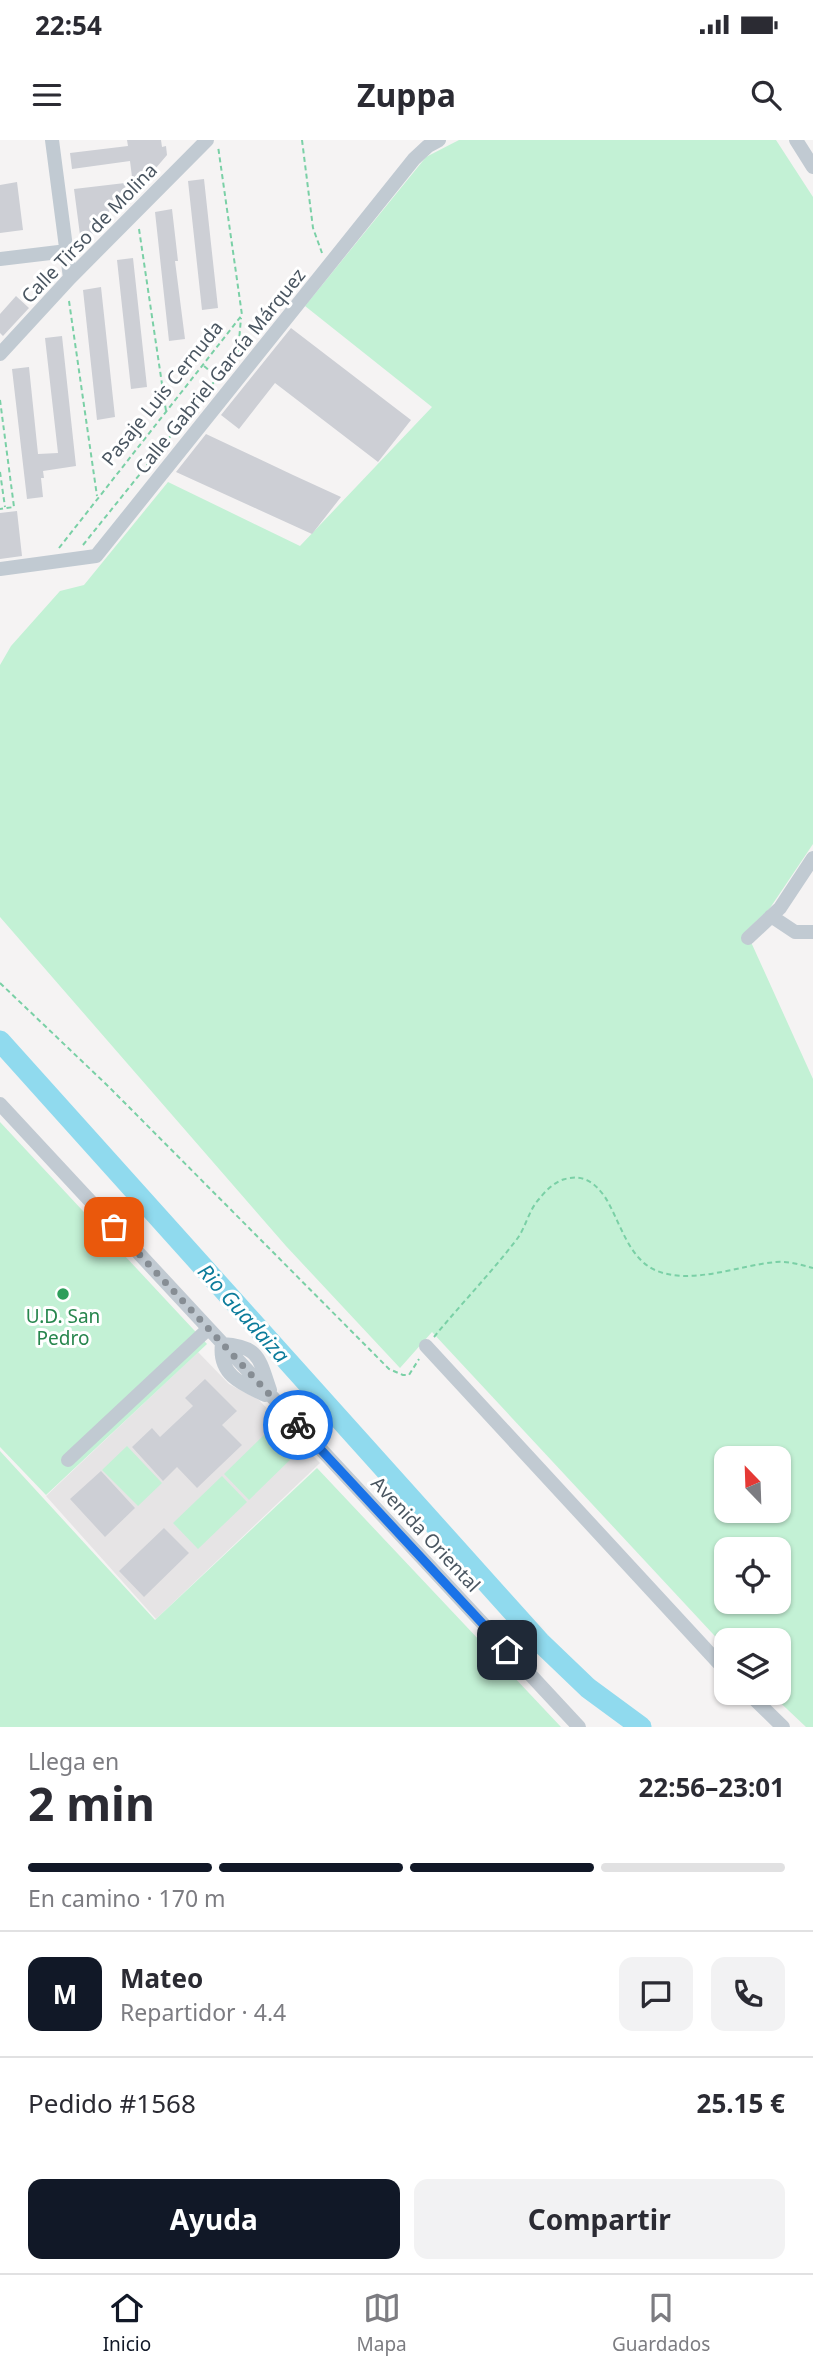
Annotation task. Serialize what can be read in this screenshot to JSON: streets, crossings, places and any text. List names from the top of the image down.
{
  "streets": {
    "street": ["Calle Tirso de Molina", "Calle Gabriel García Márquez", "Avenida Oriental"],
    "path": ["Pasaje Luis Cernuda"]
  },
  "crossings": [
    ["Calle Gabriel García Márquez", "Pasaje Luis Cernuda"]
  ],
  "water": ["Rio Guadaiza"],
  "places": ["U.D. San Pedro"],
  "north": "top left",
  "page": {
    "status": "22:54",
    "header": "Zuppa",
    "heading": ["2 min", "Llega en", "22:56–23:01"],
    "panel": [
      "Mateo",
      "Repartidor · 4.4",
      "Pedido #1568",
      "25.15 €"
    ],
    "bar": "En camino · 170 m",
    "round": "M",
    "buttons": ["Ayuda", "Compartir"],
    "tabs": ["Inicio", "Mapa", "Guardados"]
  }
}
